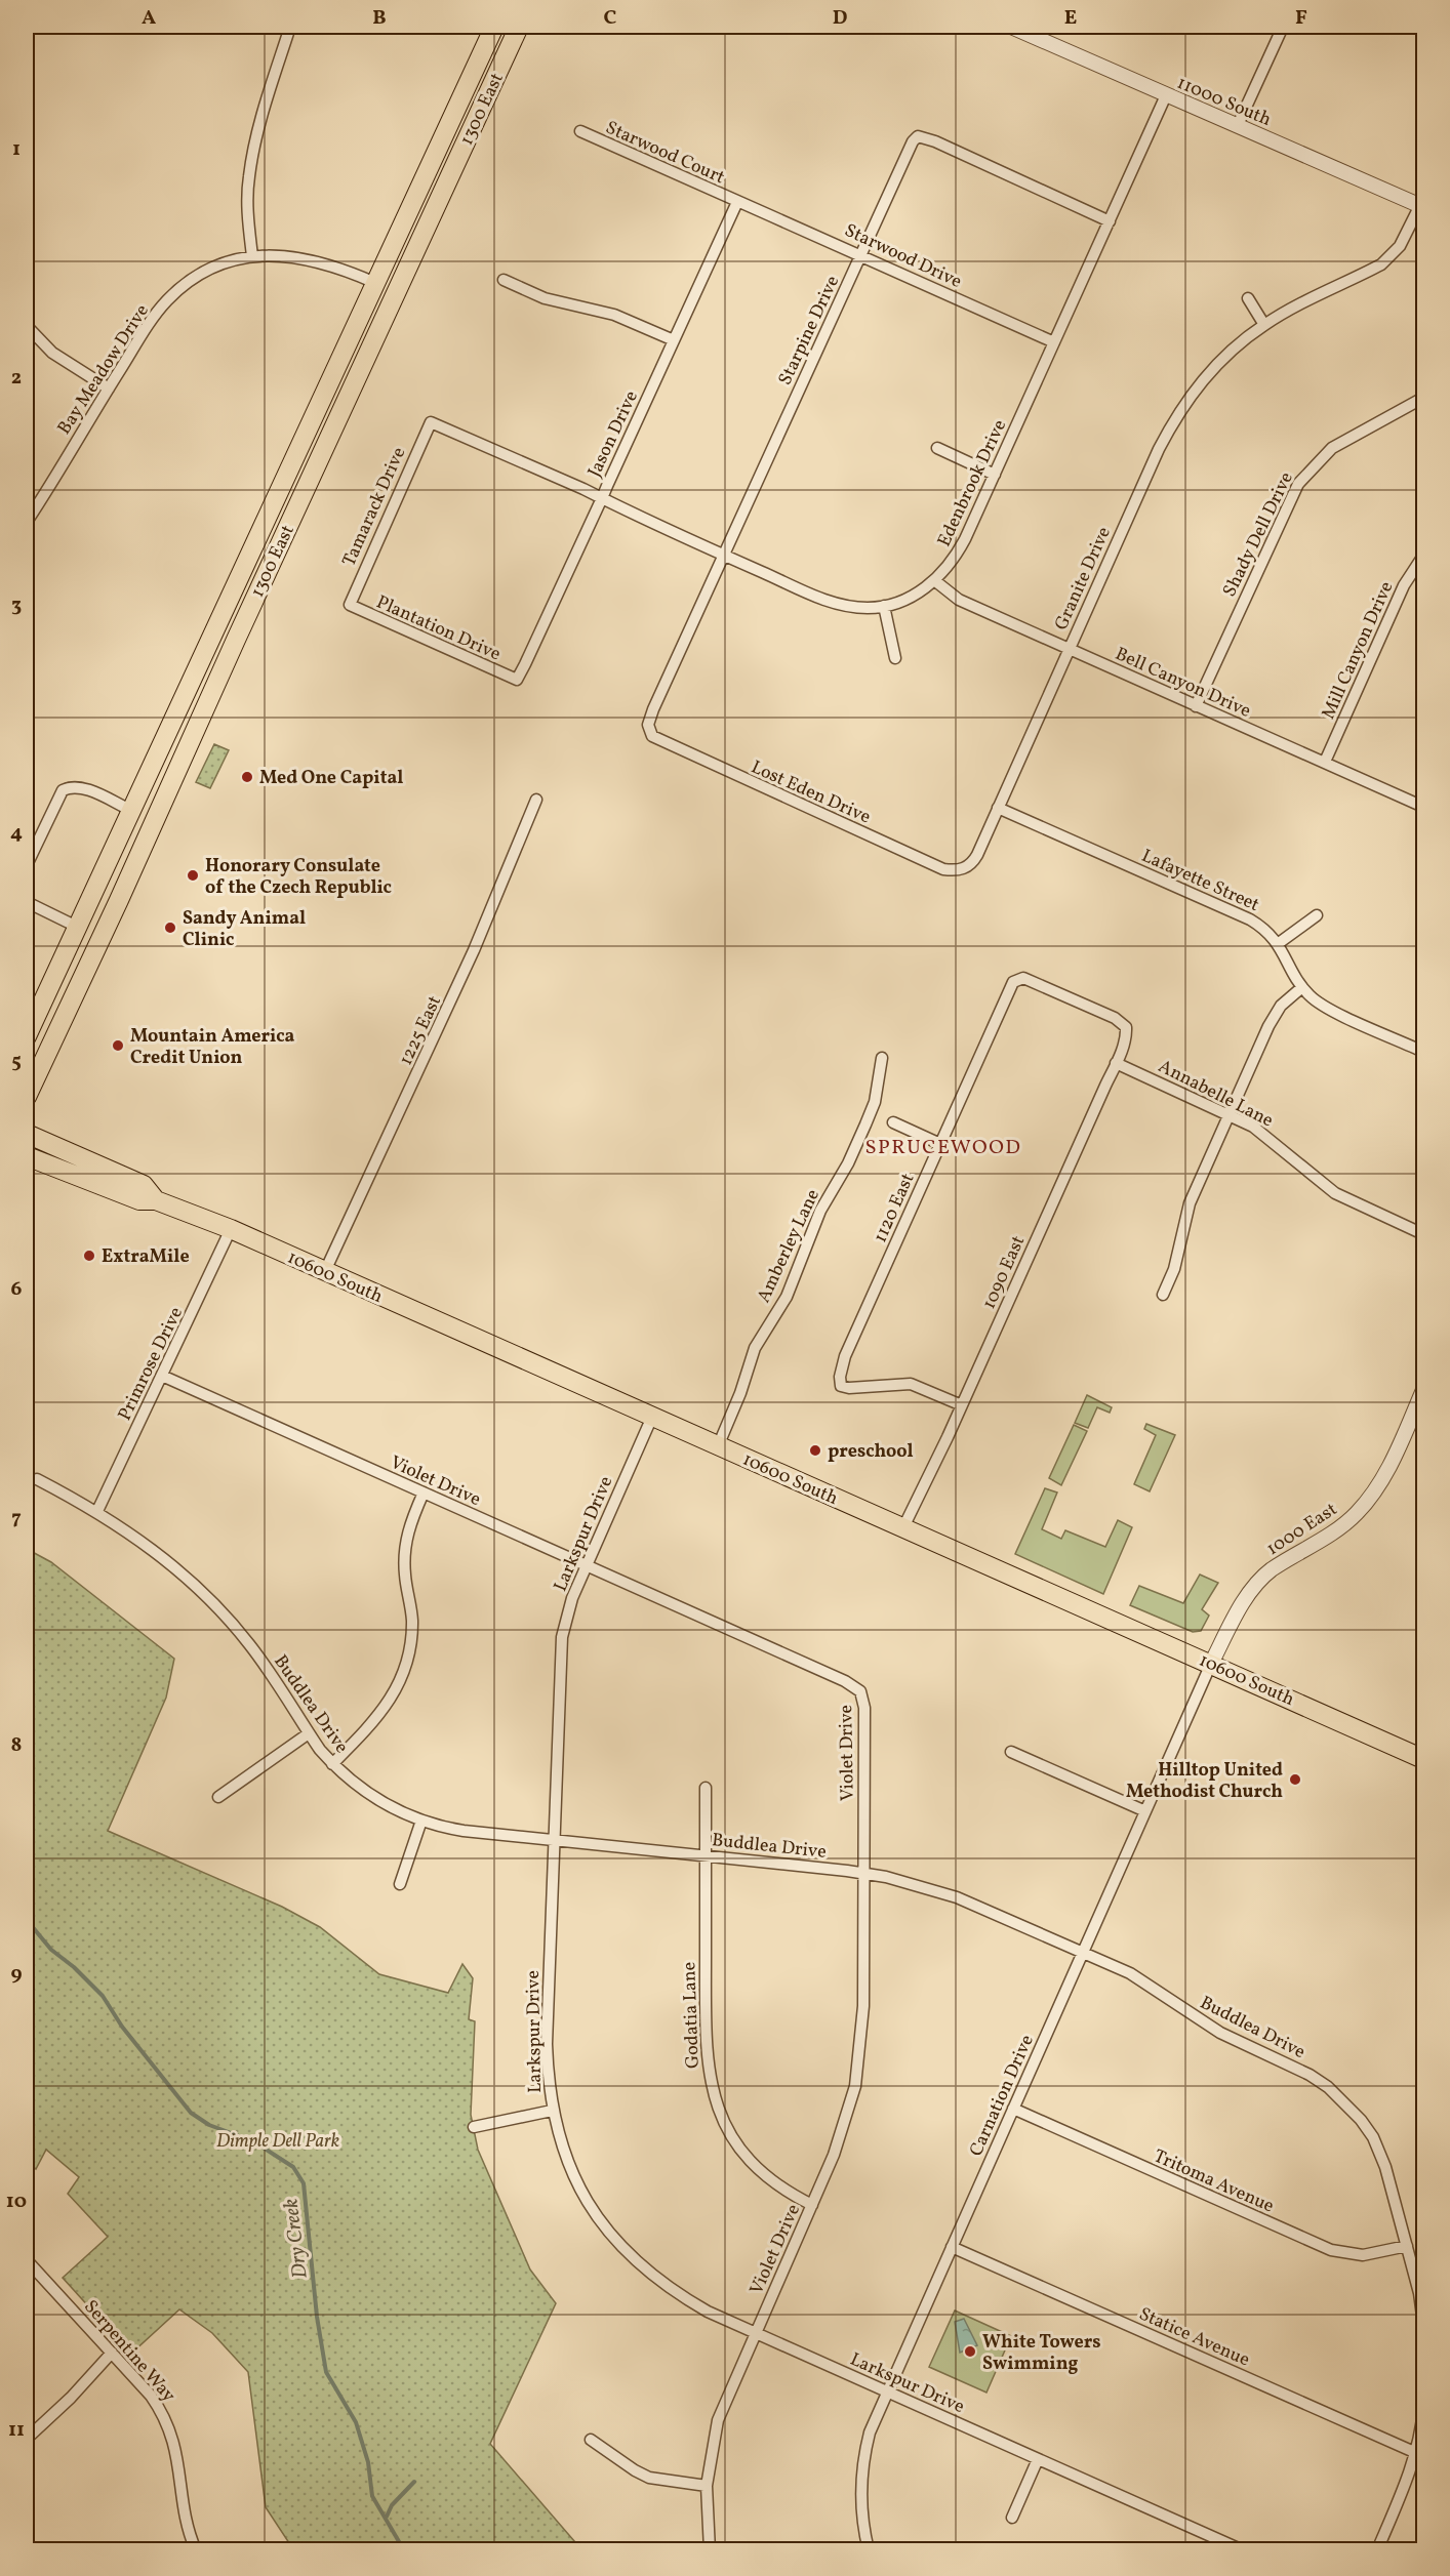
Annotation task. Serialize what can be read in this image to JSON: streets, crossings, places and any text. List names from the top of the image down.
{
  "streets": {
    "main road": ["1300 East", "10600 South"],
    "street": [
      "11000 South",
      "Starwood Court",
      "Starwood Drive",
      "Starpine Drive",
      "Bay Meadow Drive",
      "Jason Drive",
      "Edenbrook Drive",
      "Tamarack Drive",
      "Shady Dell Drive",
      "Granite Drive",
      "Plantation Drive",
      "Mill Canyon Drive",
      "Bell Canyon Drive",
      "Lost Eden Drive",
      "Lafayette Street",
      "1225 East",
      "Annabelle Lane",
      "1120 East",
      "Amberley Lane",
      "1090 East",
      "Primrose Drive",
      "Violet Drive",
      "1000 East",
      "Larkspur Drive",
      "Buddlea Drive",
      "Godatia Lane",
      "Carnation Drive",
      "Tritoma Avenue",
      "Statice Avenue",
      "Serpentine Way"
    ]
  },
  "crossings": [
    ["11000 South", "Edenbrook Drive"],
    ["11000 South", "Granite Drive"],
    ["1300 East", "Bay Meadow Drive"],
    ["Starwood Court", "Starwood Drive"],
    ["Starwood Court", "Jason Drive"],
    ["Starwood Drive", "Starpine Drive"],
    ["Starwood Drive", "Jason Drive"],
    ["Starwood Drive", "Edenbrook Drive"],
    ["Starpine Drive", "Edenbrook Drive"],
    ["Starpine Drive", "Lost Eden Drive"],
    ["Jason Drive", "Edenbrook Drive"],
    ["Jason Drive", "Plantation Drive"],
    ["Edenbrook Drive", "Tamarack Drive"],
    ["Edenbrook Drive", "Bell Canyon Drive"],
    ["Tamarack Drive", "Plantation Drive"],
    ["Shady Dell Drive", "Bell Canyon Drive"],
    ["Granite Drive", "Bell Canyon Drive"],
    ["Granite Drive", "Lost Eden Drive"],
    ["Granite Drive", "Lafayette Street"],
    ["Mill Canyon Drive", "Bell Canyon Drive"],
    ["1225 East", "10600 South"],
    ["Annabelle Lane", "1090 East"],
    ["1120 East", "1090 East"],
    ["Amberley Lane", "10600 South"],
    ["1090 East", "10600 South"],
    ["10600 South", "Primrose Drive"],
    ["10600 South", "1000 East"],
    ["10600 South", "Larkspur Drive"],
    ["10600 South", "Carnation Drive"],
    ["Primrose Drive", "Violet Drive"],
    ["Primrose Drive", "Buddlea Drive"],
    ["Violet Drive", "Larkspur Drive"],
    ["Violet Drive", "Buddlea Drive"],
    ["Violet Drive", "Godatia Lane"],
    ["1000 East", "Carnation Drive"],
    ["Larkspur Drive", "Buddlea Drive"],
    ["Larkspur Drive", "Carnation Drive"],
    ["Buddlea Drive", "Godatia Lane"],
    ["Buddlea Drive", "Carnation Drive"],
    ["Buddlea Drive", "Tritoma Avenue"],
    ["Carnation Drive", "Tritoma Avenue"],
    ["Carnation Drive", "Statice Avenue"]
  ],
  "districts": ["SPRUCEWOOD"],
  "water": ["Dry Creek"],
  "parks": ["Dimple Dell Park"],
  "places": [
    "Med One Capital",
    "Honorary Consulate of the Czech Republic",
    "Sandy Animal Clinic",
    "Mountain America Credit Union",
    "ExtraMile",
    "preschool",
    "Hilltop United Methodist Church",
    "White Towers Swimming"
  ],
  "grid": {
    "columns": [
      "A",
      "B",
      "C",
      "D",
      "E",
      "F"
    ],
    "rows": [
      "1",
      "2",
      "3",
      "4",
      "5",
      "6",
      "7",
      "8",
      "9",
      "10",
      "11"
    ]
  }
}
